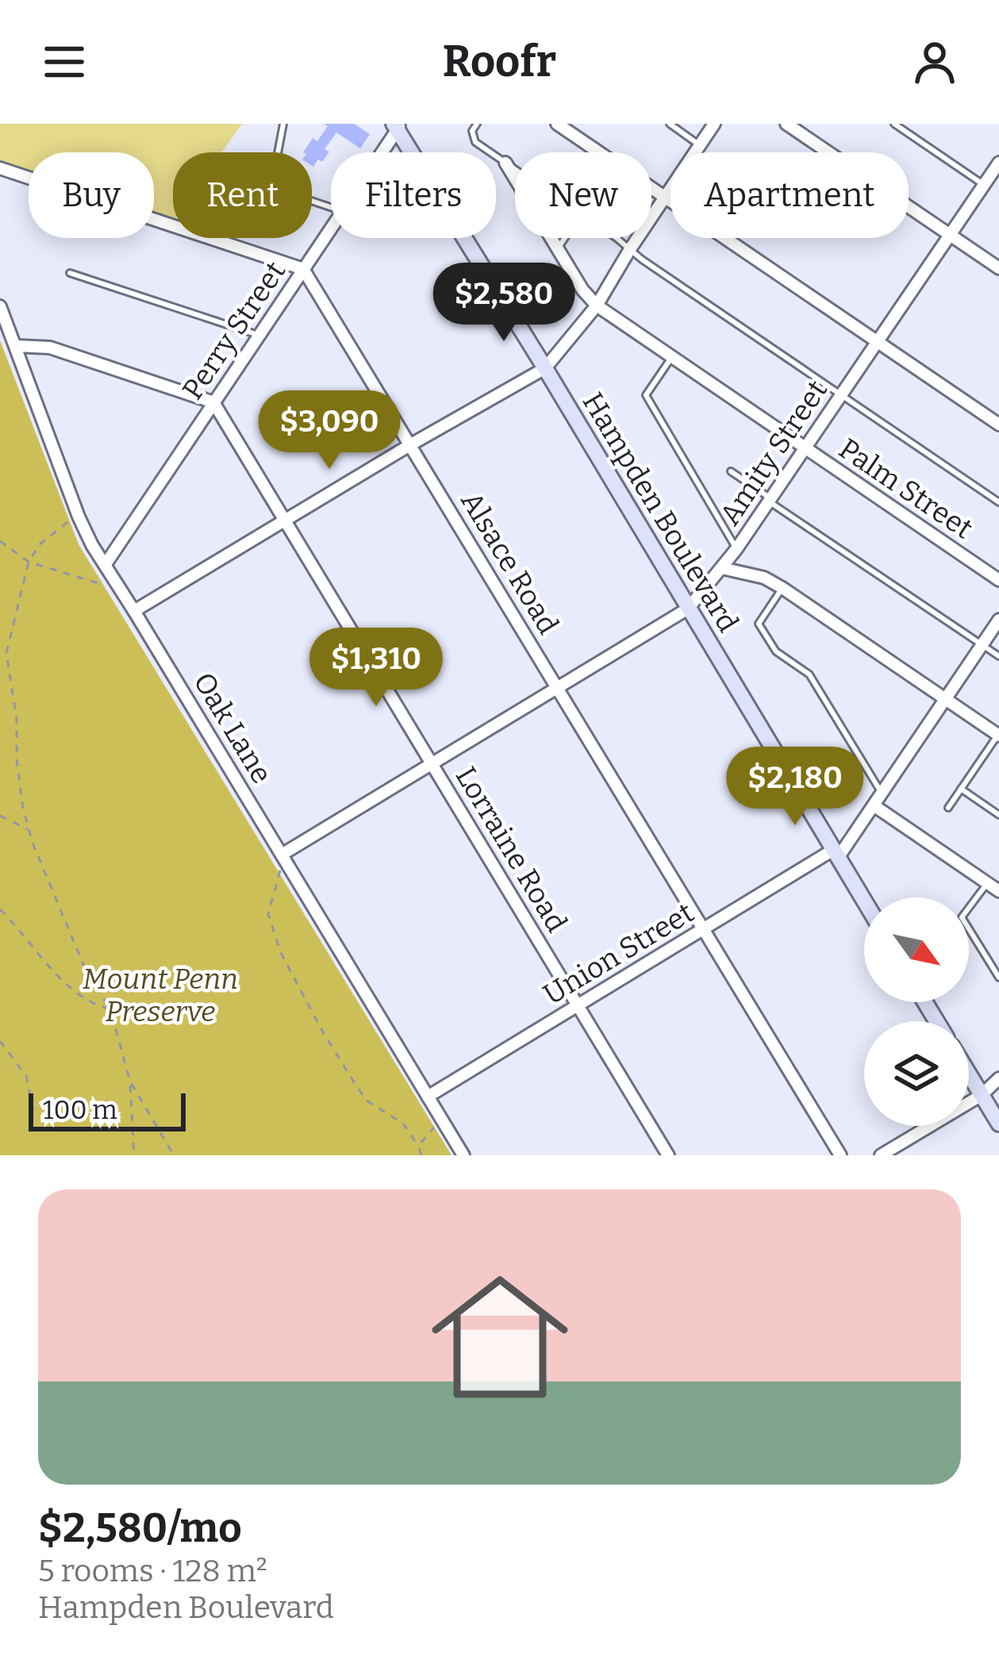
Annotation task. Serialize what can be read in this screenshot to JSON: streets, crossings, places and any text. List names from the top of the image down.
{
  "streets": {
    "main road": ["Hampden Boulevard"],
    "street": [
      "Perry Street",
      "Amity Street",
      "Palm Street",
      "Alsace Road",
      "Oak Lane",
      "Lorraine Road",
      "Union Street"
    ]
  },
  "crossings": [
    ["Perry Street", "Hampden Boulevard"],
    ["Perry Street", "Alsace Road"],
    ["Perry Street", "Oak Lane"],
    ["Perry Street", "Lorraine Road"],
    ["Amity Street", "Palm Street"],
    ["Amity Street", "Hampden Boulevard"],
    ["Amity Street", "Alsace Road"],
    ["Amity Street", "Oak Lane"],
    ["Amity Street", "Lorraine Road"],
    ["Hampden Boulevard", "Union Street"],
    ["Alsace Road", "Union Street"],
    ["Oak Lane", "Union Street"],
    ["Lorraine Road", "Union Street"]
  ],
  "parks": ["Mount Penn Preserve"],
  "scale_bar": "100 m",
  "north": "bottom right",
  "page": {
    "header": "Roofr",
    "chip": [
      "Buy",
      "Rent",
      "Filters",
      "New",
      "Apartment"
    ],
    "price": [
      "$2,580",
      "$3,090",
      "$1,310",
      "$2,180"
    ],
    "scale": "100 m",
    "list": [
      {
        "name": "$2,580/mo",
        "note": "5 rooms · 128 m² · Hampden Boulevard"
      }
    ]
  }
}
